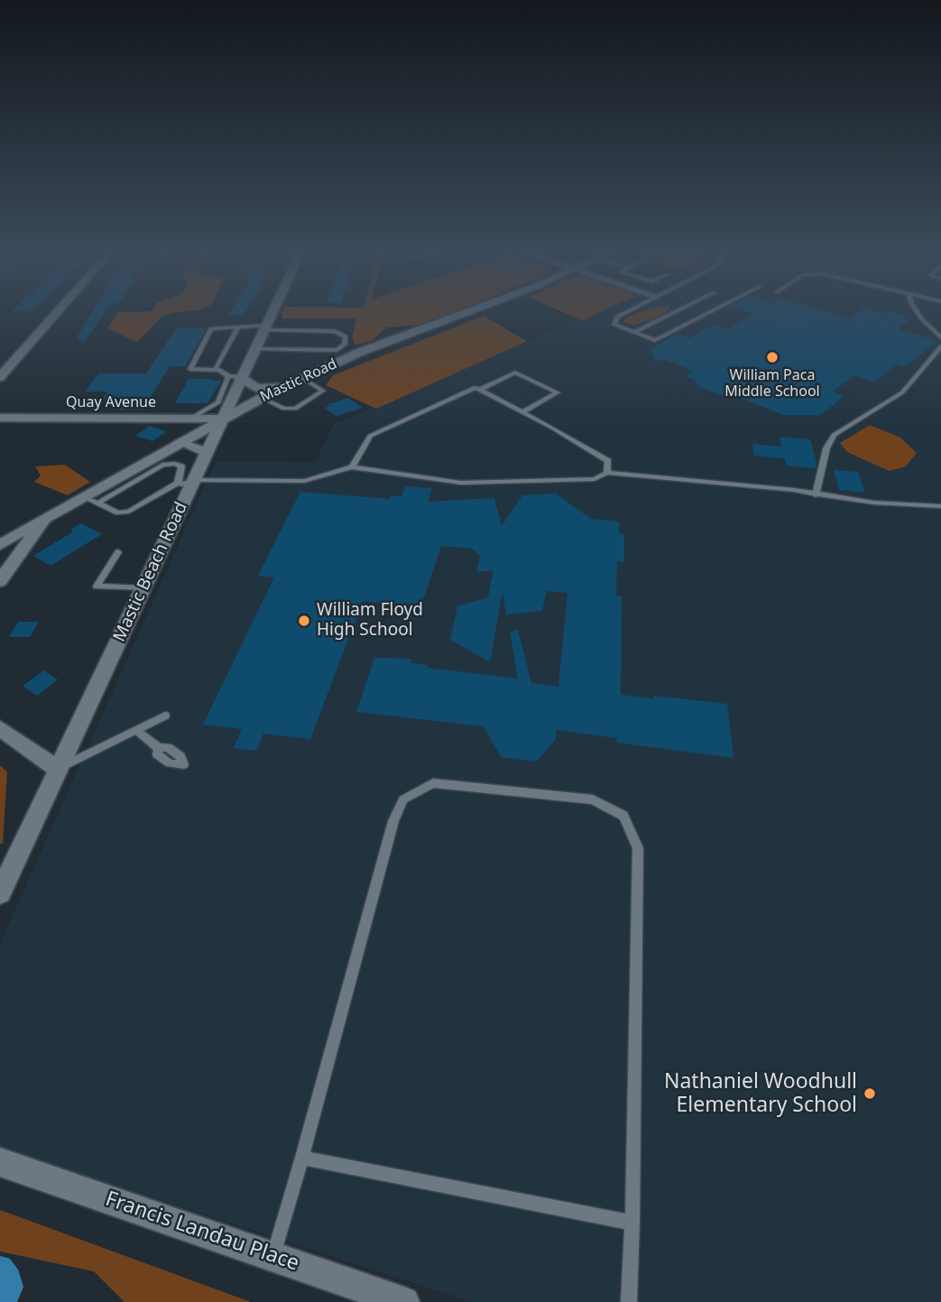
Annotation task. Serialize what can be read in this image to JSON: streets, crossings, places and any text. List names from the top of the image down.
{
  "streets": {
    "street": [
      "Mastic Road",
      "Quay Avenue",
      "Mastic Beach Road",
      "Francis Landau Place"
    ]
  },
  "crossings": [
    ["Mastic Road", "Quay Avenue"],
    ["Mastic Road", "Mastic Beach Road"],
    ["Quay Avenue", "Mastic Beach Road"]
  ],
  "places": ["William Paca Middle School", "William Floyd High School", "Nathaniel Woodhull Elementary School"]
}
